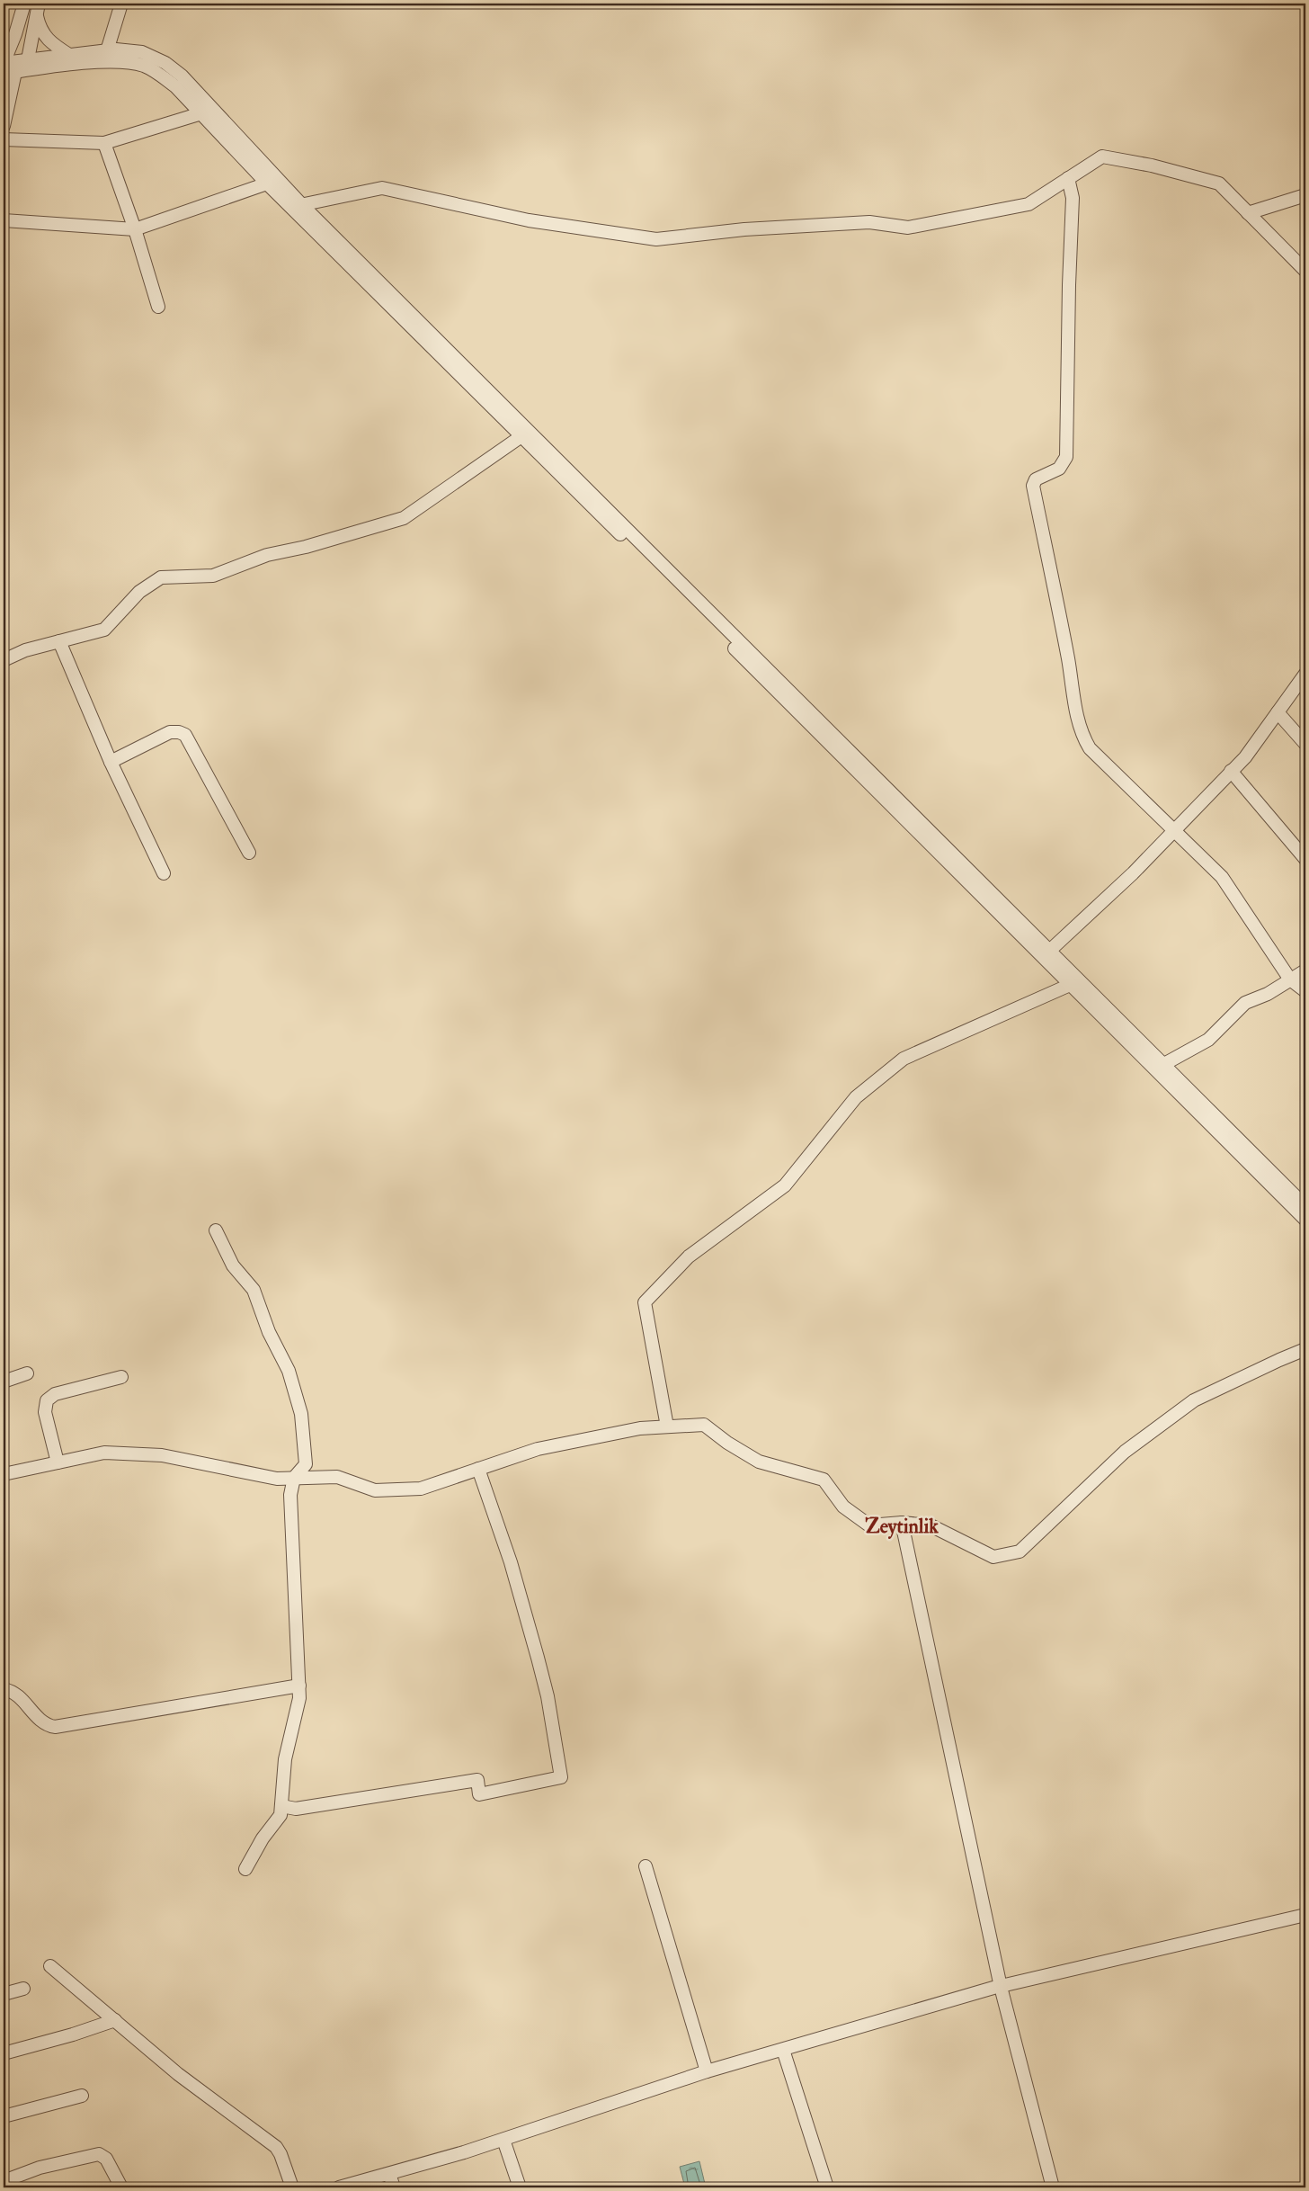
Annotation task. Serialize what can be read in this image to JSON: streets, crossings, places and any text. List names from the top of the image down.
{
  "districts": ["Zeytinlik"]
}
